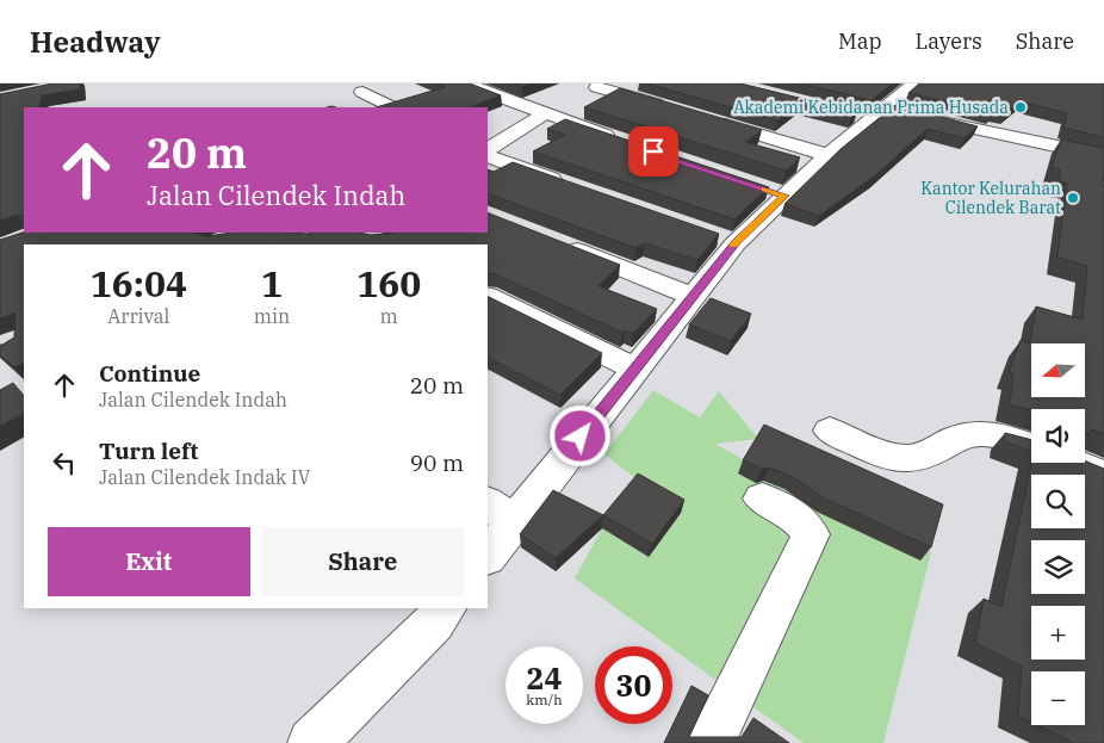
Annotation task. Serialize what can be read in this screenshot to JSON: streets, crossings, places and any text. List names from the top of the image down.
{
  "places": ["Akademi Kebidanan Prima Husada", "Kantor Kelurahan Cilendek Barat"],
  "north": "left",
  "page": {
    "header": "Headway",
    "nav": ["Map", "Layers", "Share"],
    "turn": ["20 m", "Jalan Cilendek Indah"],
    "eta": [
      "16:04",
      "Arrival",
      "1",
      "min",
      "160",
      "m"
    ],
    "map_buttons": ["+", "−"],
    "list": [
      {
        "name": "Continue",
        "note": "Jalan Cilendek Indah",
        "value": "20 m"
      },
      {
        "name": "Turn left",
        "note": "Jalan Cilendek Indak IV",
        "value": "90 m"
      }
    ],
    "buttons": ["Exit", "Share"],
    "speed": "24 km/h",
    "limit": "30"
  }
}
